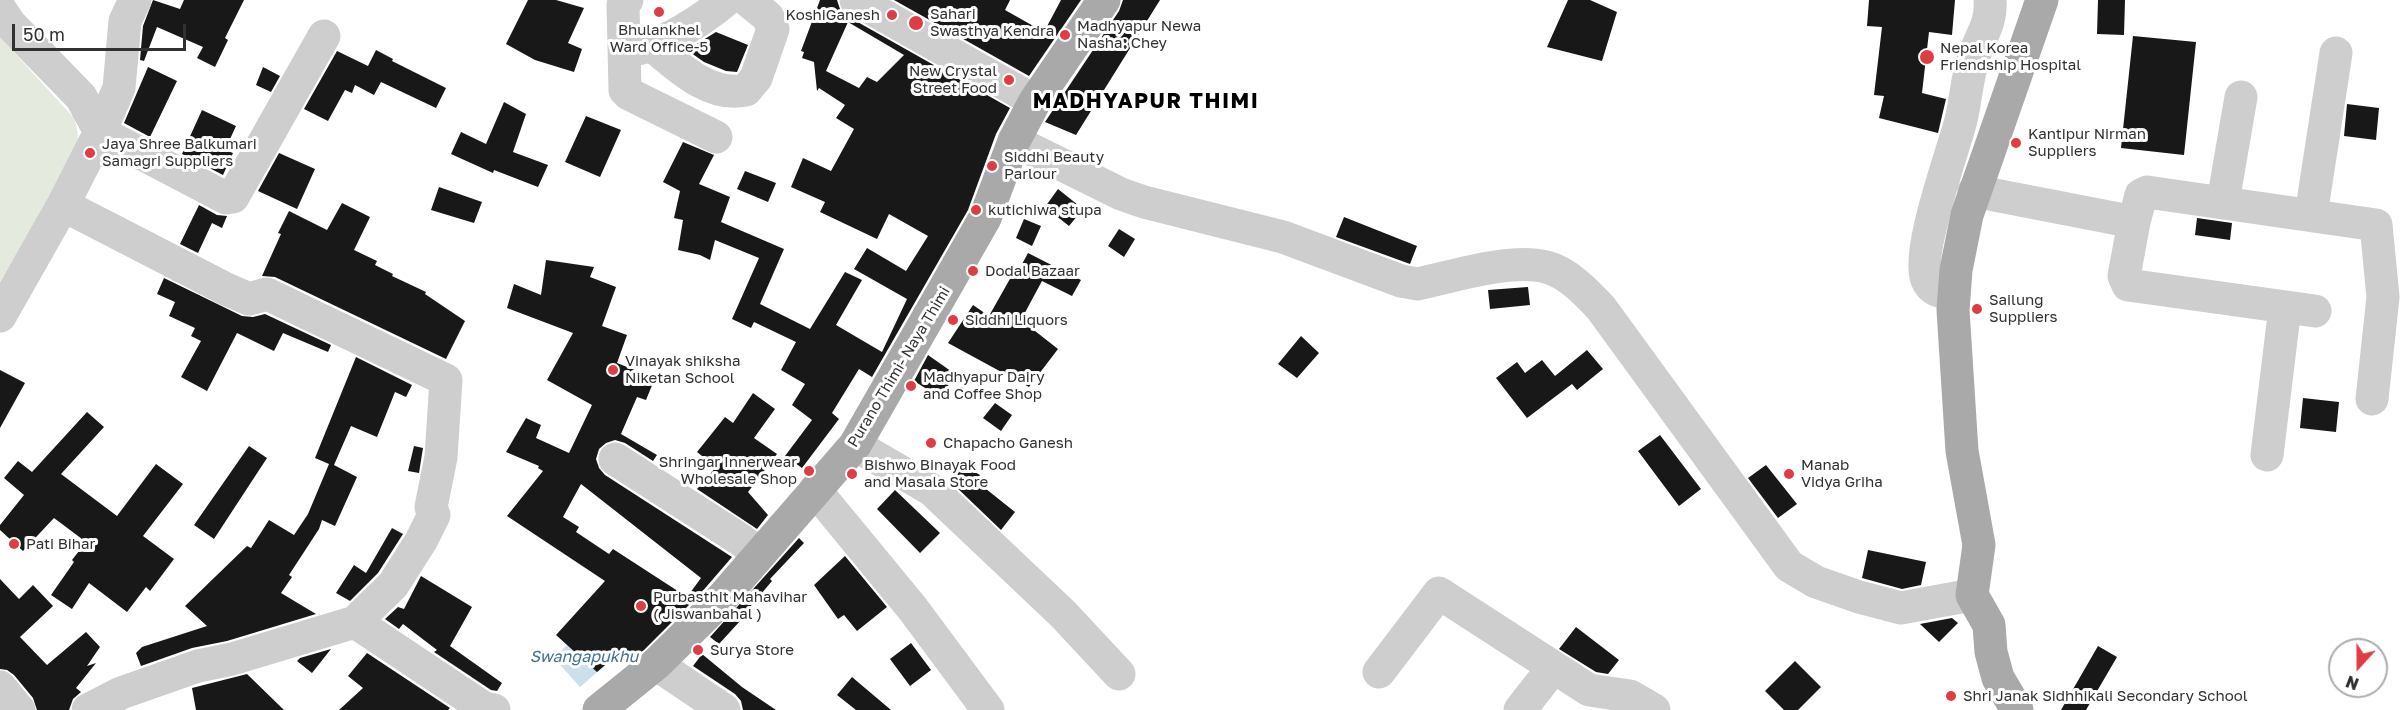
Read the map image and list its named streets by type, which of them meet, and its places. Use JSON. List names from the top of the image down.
{
  "streets": {
    "main road": ["Purano Thimi- Naya Thimi"]
  },
  "districts": ["MADHYAPUR THIMI"],
  "water": ["Swangapukhu"],
  "places": [
    "Bhulankhel Ward Office-5",
    "KoshiGanesh",
    "Sahari Swasthya Kendra",
    "Madhyapur Newa Nasha: Chey",
    "Nepal Korea Friendship Hospital",
    "New Crystal Street Food",
    "Kantipur Nirman Suppliers",
    "Jaya Shree Balkumari Samagri Suppliers",
    "Siddhi Beauty Parlour",
    "kutichiwa stupa",
    "Dodal Bazaar",
    "Sailung Suppliers",
    "Siddhi Liquors",
    "Vinayak shiksha Niketan School",
    "Madhyapur Dairy and Coffee Shop",
    "Chapacho Ganesh",
    "Shringar Innerwear Wholesale Shop",
    "Bishwo Binayak Food and Masala Store",
    "Manab Vidya Griha",
    "Pati Bihar",
    "Purbasthit Mahavihar ( Jiswanbahal )",
    "Surya Store",
    "Shri Janak Sidhhikali Secondary School"
  ],
  "scale_bar": "50 m",
  "north": "bottom"
}
